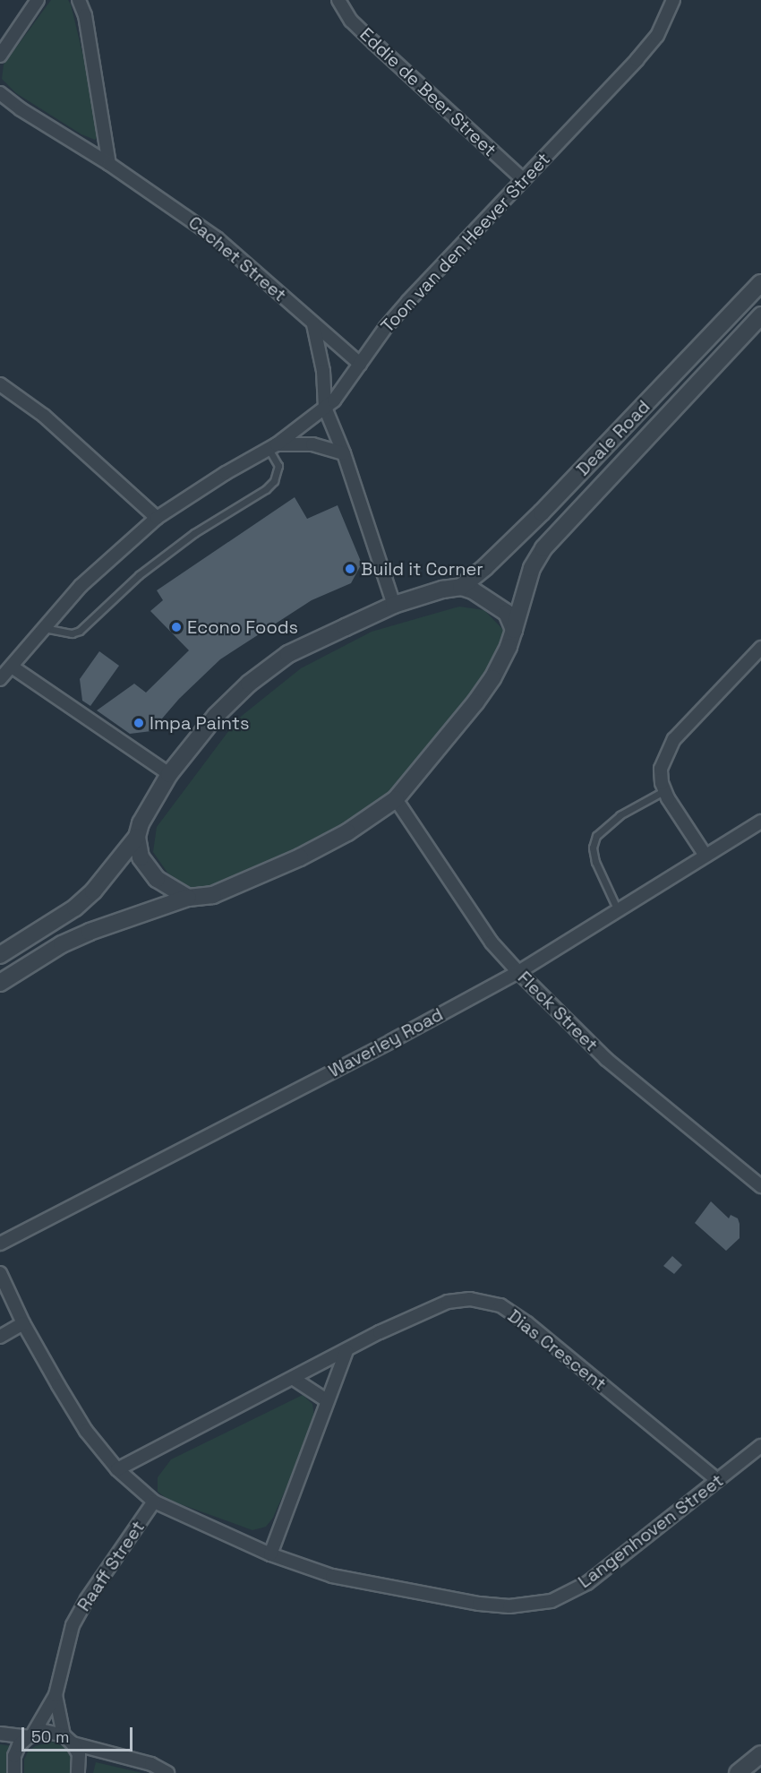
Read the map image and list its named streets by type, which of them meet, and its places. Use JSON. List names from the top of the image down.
{
  "streets": {
    "street": [
      "Eddie de Beer Street",
      "Toon van den Heever Street",
      "Cachet Street",
      "Deale Road",
      "Fleck Street",
      "Waverley Road",
      "Dias Crescent",
      "Langenhoven Street",
      "Raaff Street"
    ]
  },
  "crossings": [
    ["Eddie de Beer Street", "Toon van den Heever Street"],
    ["Toon van den Heever Street", "Cachet Street"],
    ["Deale Road", "Fleck Street"],
    ["Fleck Street", "Waverley Road"],
    ["Dias Crescent", "Langenhoven Street"],
    ["Langenhoven Street", "Raaff Street"]
  ],
  "places": ["Build it Corner", "Econo Foods", "Impa Paints"],
  "scale_bar": "50 m"
}
